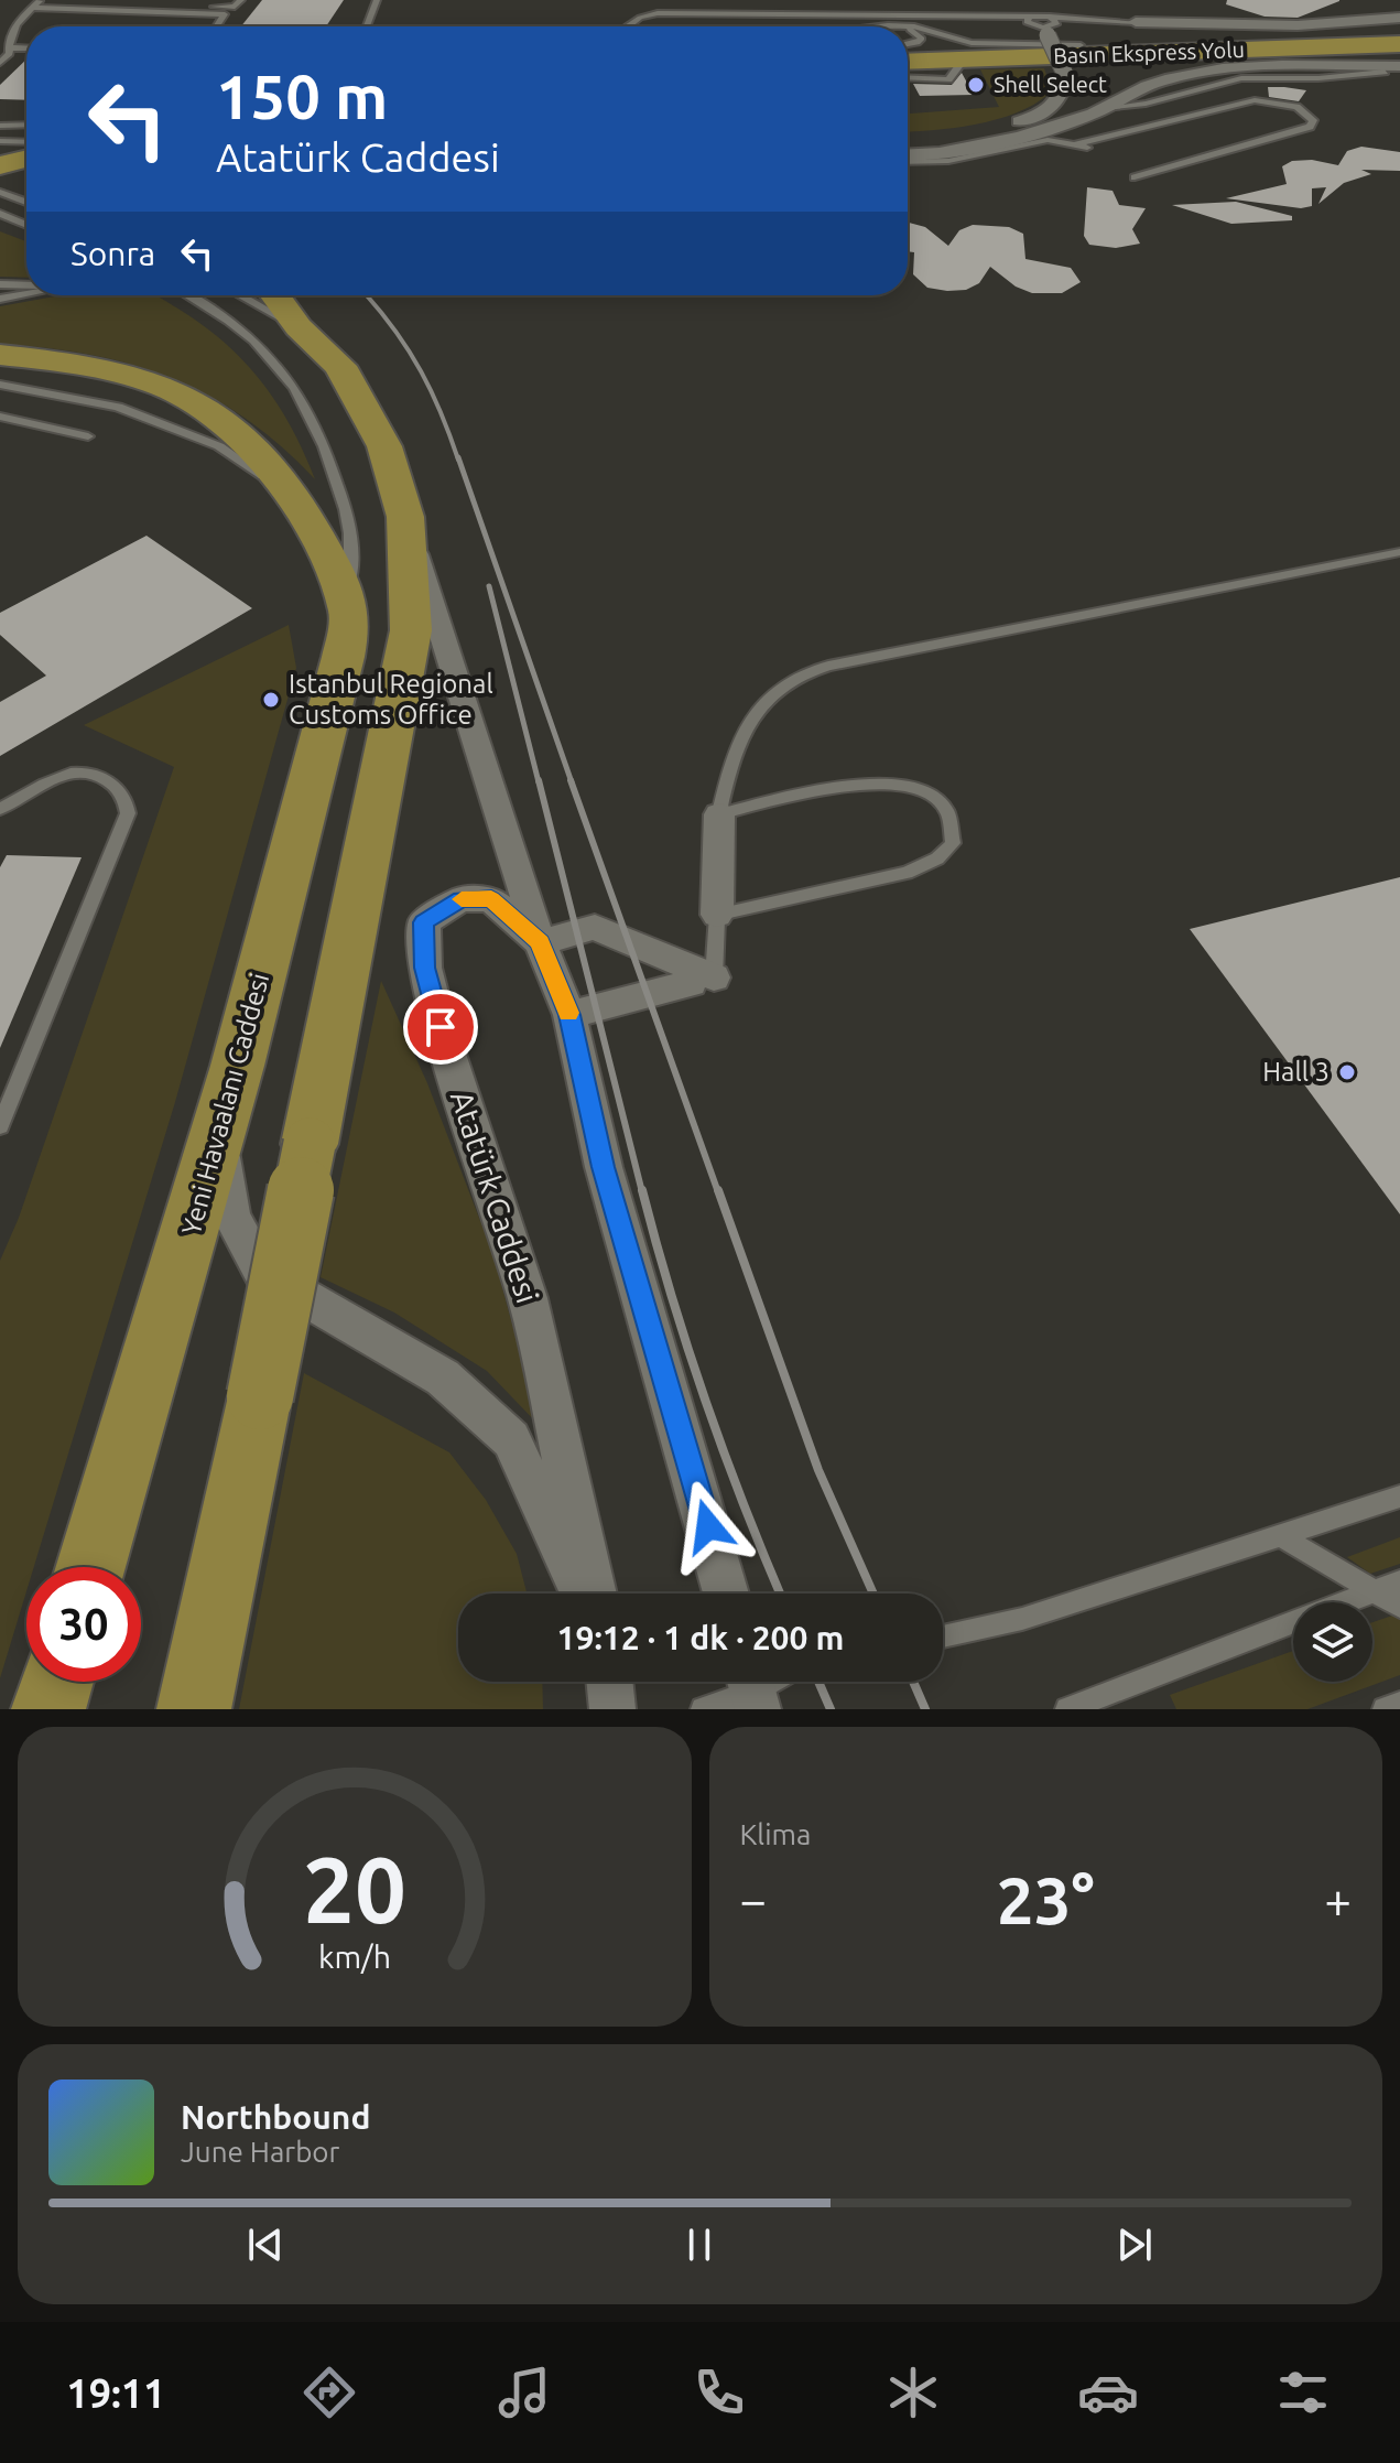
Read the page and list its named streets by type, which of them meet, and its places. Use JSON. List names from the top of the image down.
{
  "streets": {
    "main road": ["Basın Ekspress Yolu", "Yeni Havaalanı Caddesi"],
    "street": ["Atatürk Caddesi"]
  },
  "places": ["Shell Select", "Istanbul Regional Customs Office", "Hall 3"],
  "page": {
    "turn": ["150 m", "Atatürk Caddesi"],
    "then": "Sonra",
    "limit": "30",
    "trip": "19:12 · 1 dk · 200 m",
    "tile": "Klima",
    "heat": ["−", "23°", "+"],
    "song": ["Northbound", "June Harbor"],
    "tabs": "19:11",
    "gauge": ["20", "km/h"]
  }
}
